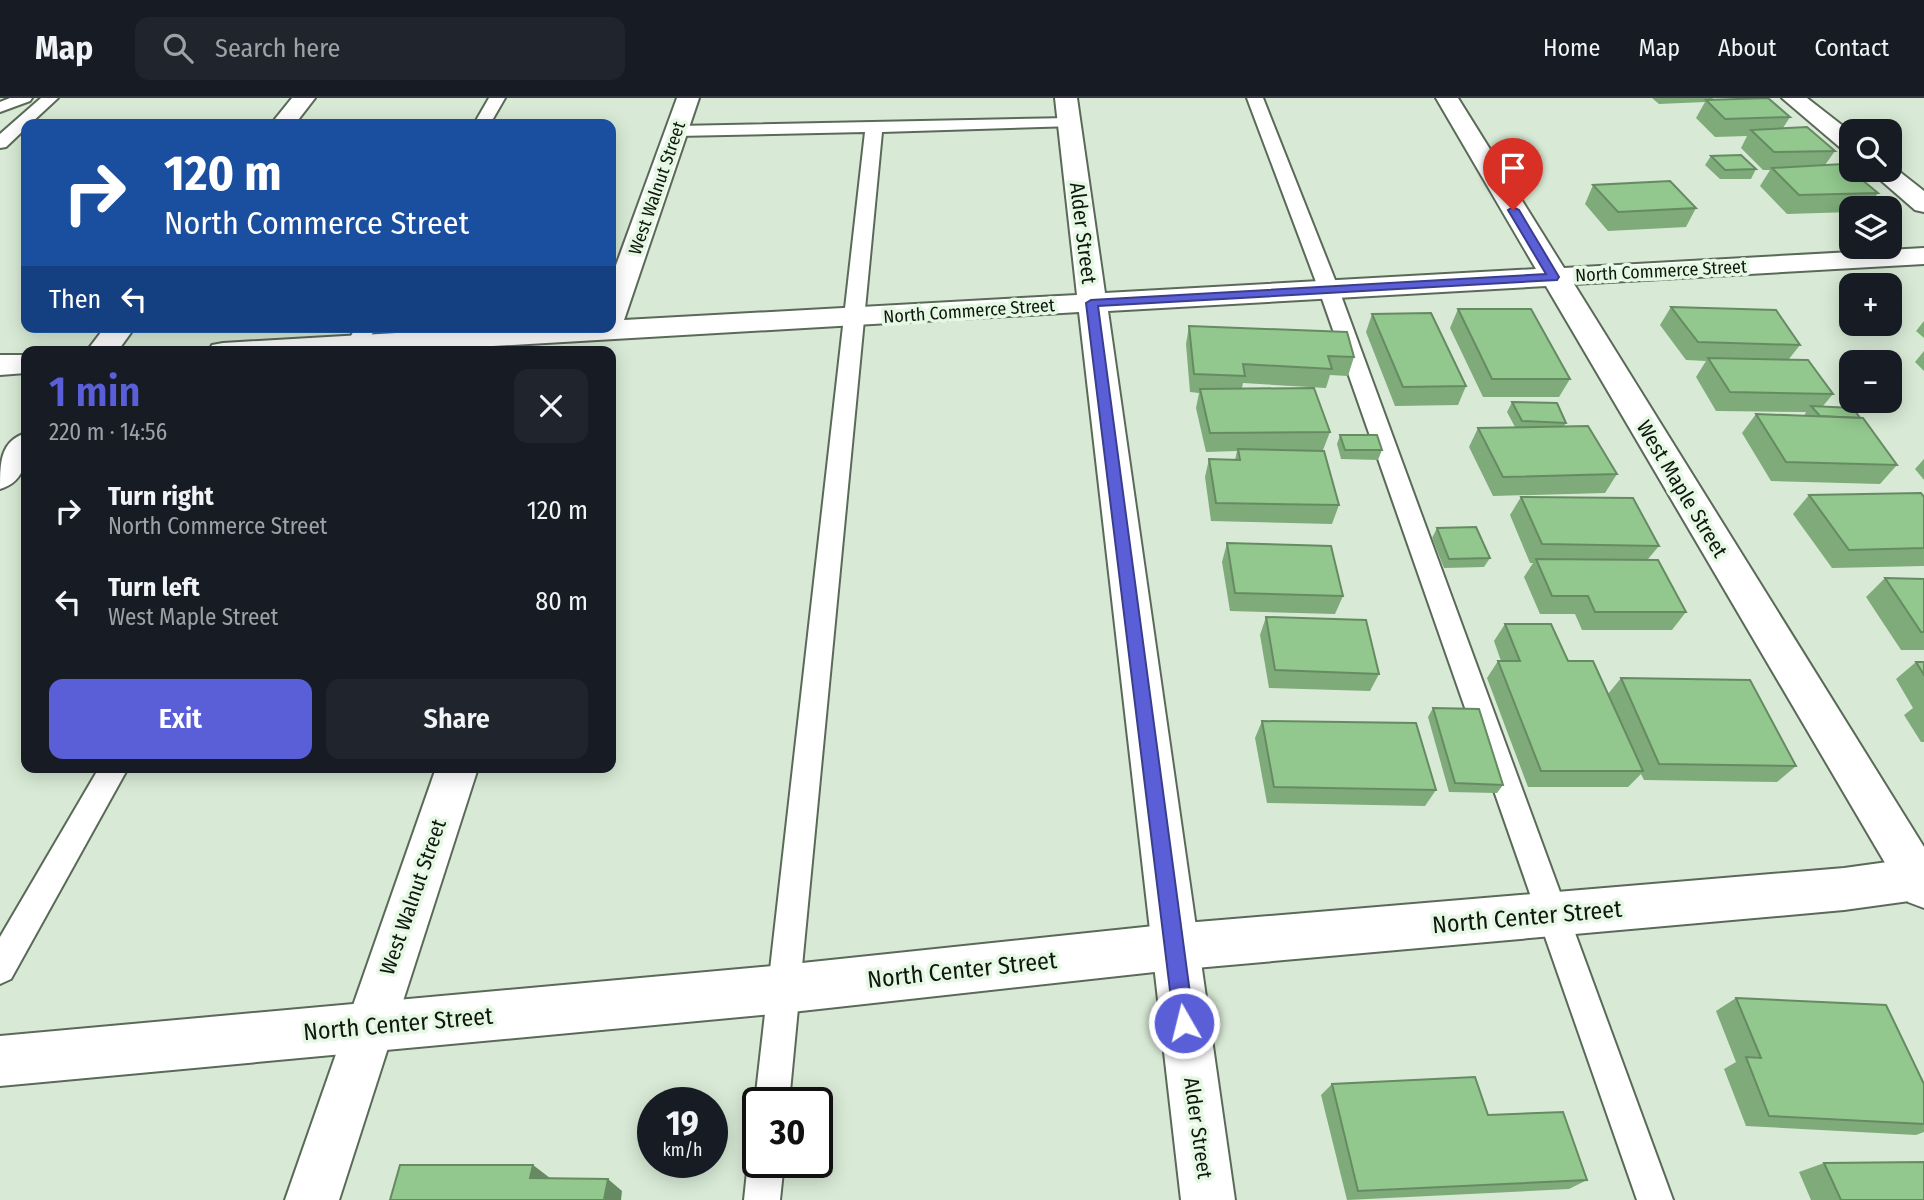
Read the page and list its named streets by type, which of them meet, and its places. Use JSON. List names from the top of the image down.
{
  "streets": {
    "street": [
      "West Walnut Street",
      "Alder Street",
      "North Commerce Street",
      "West Maple Street",
      "North Center Street"
    ]
  },
  "crossings": [
    ["West Walnut Street", "North Center Street"],
    ["Alder Street", "North Commerce Street"],
    ["Alder Street", "North Center Street"],
    ["North Commerce Street", "West Maple Street"],
    ["West Maple Street", "North Center Street"]
  ],
  "page": {
    "header": "Map",
    "search": "Search here",
    "nav": [
      "Home",
      "Map",
      "About",
      "Contact"
    ],
    "map_buttons": ["+", "−"],
    "turn": ["120 m", "North Commerce Street"],
    "then": "Then",
    "heading": ["1 min", "220 m · 14:56"],
    "list": [
      {
        "name": "Turn right",
        "note": "North Commerce Street",
        "value": "120 m"
      },
      {
        "name": "Turn left",
        "note": "West Maple Street",
        "value": "80 m"
      }
    ],
    "buttons": ["Exit", "Share"],
    "speed": "19 km/h",
    "limit": "30"
  }
}
